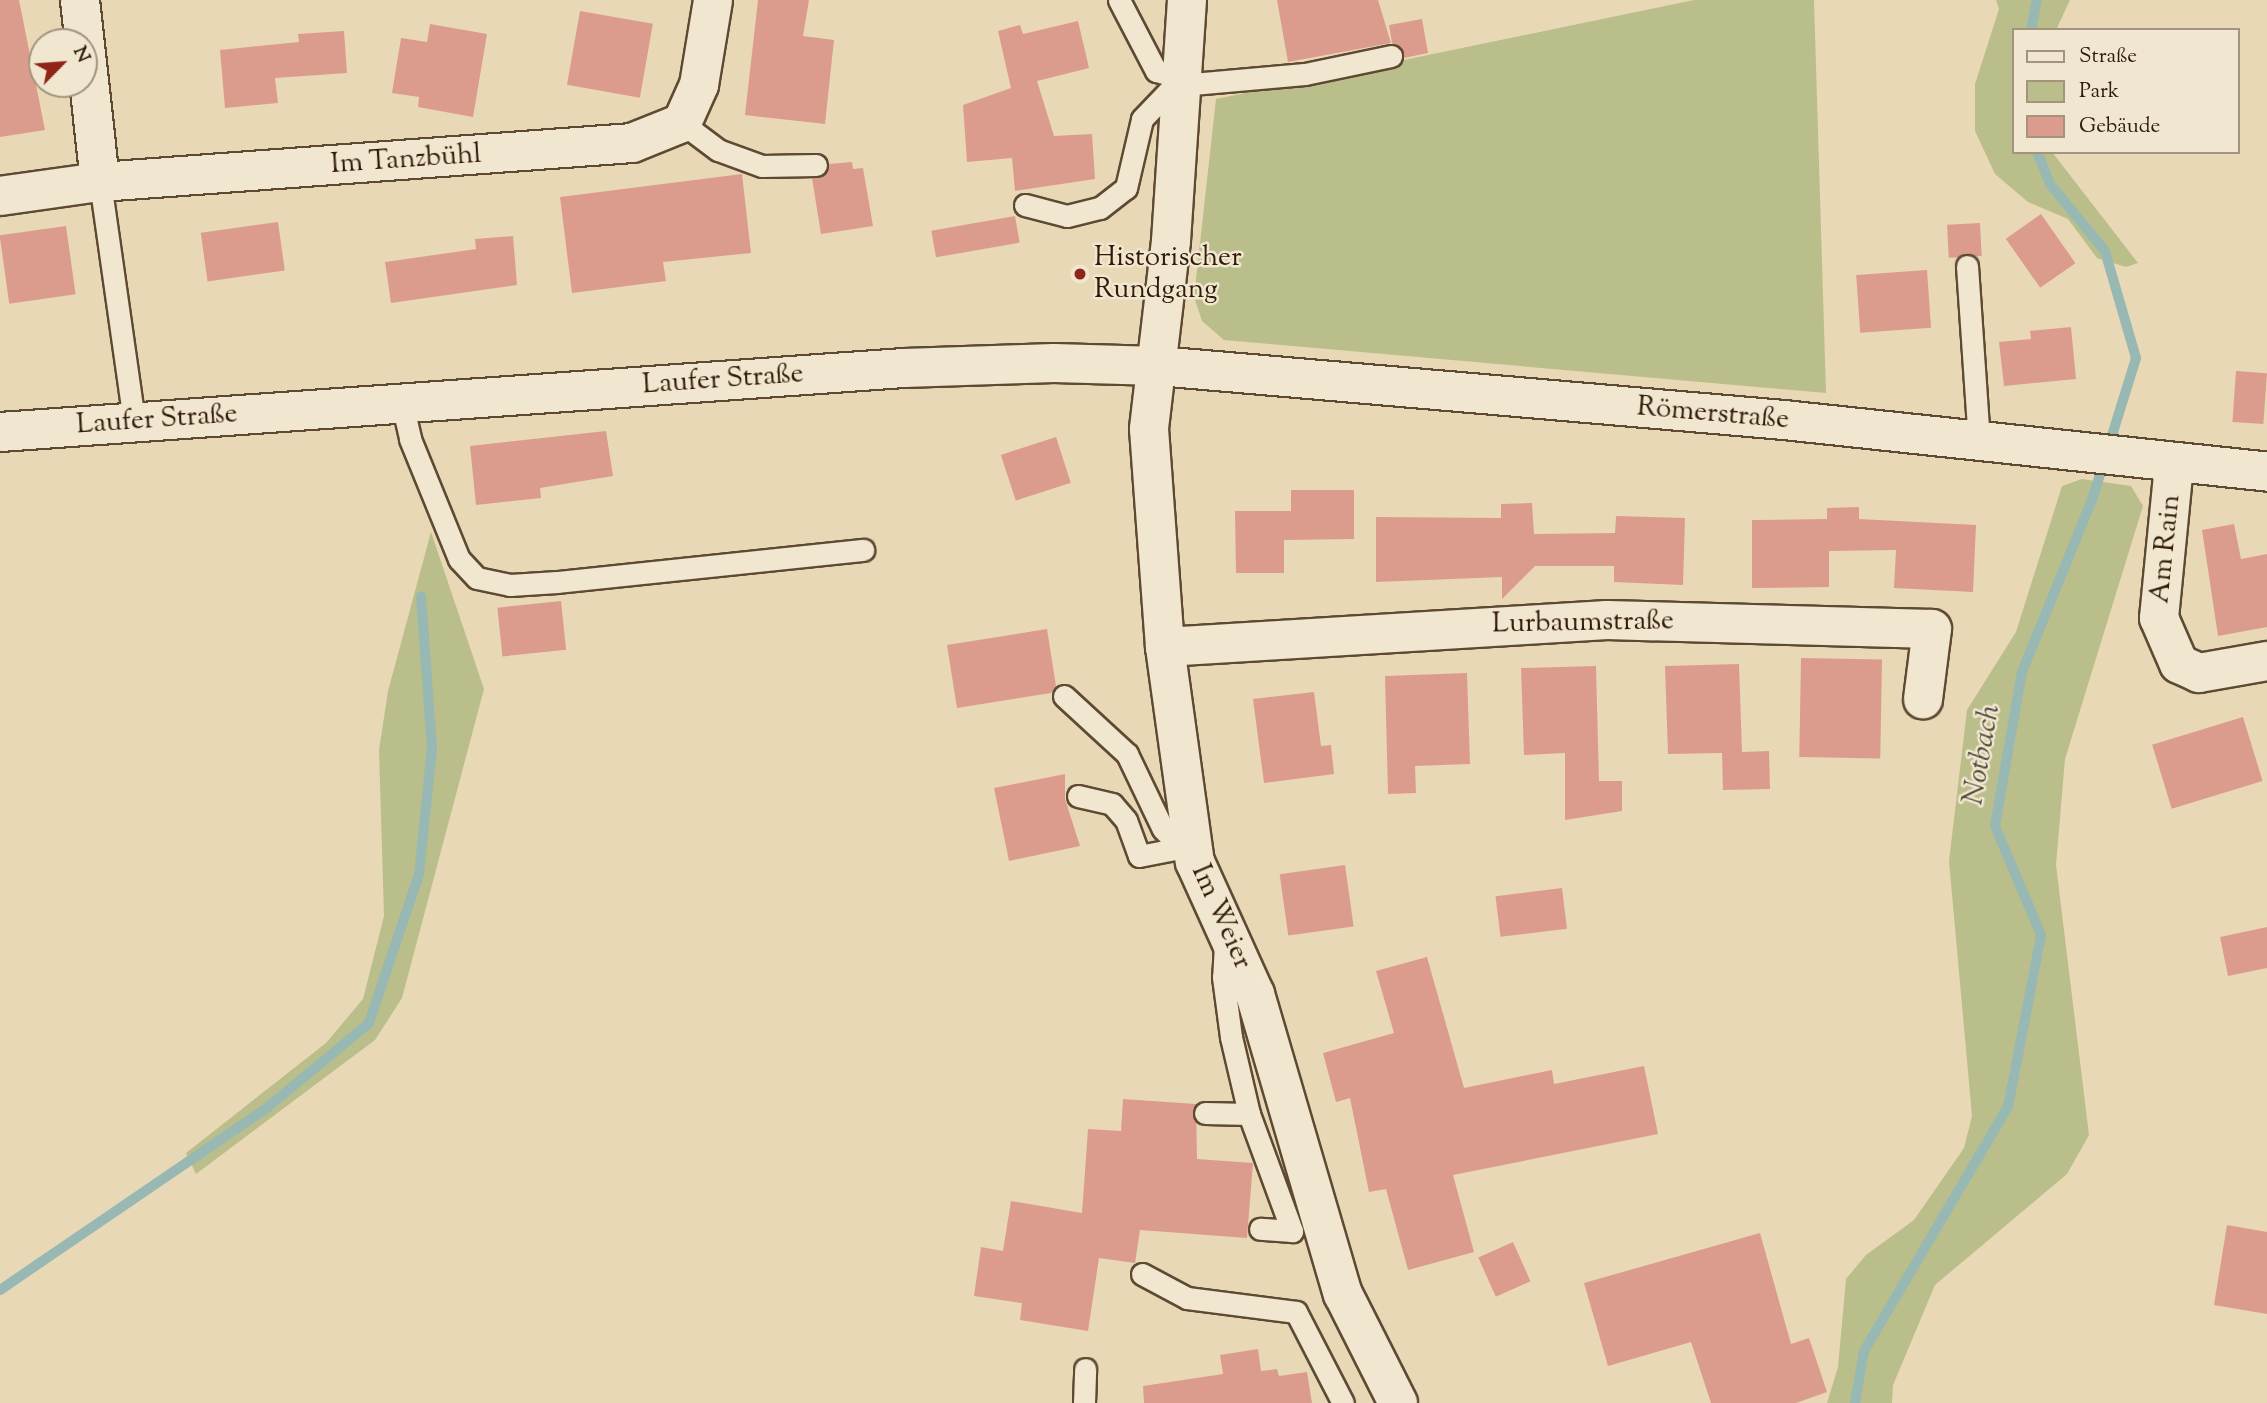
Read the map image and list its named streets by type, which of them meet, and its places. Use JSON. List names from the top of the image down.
{
  "streets": {
    "street": [
      "Im Tanzbühl",
      "Laufer Straße",
      "Römerstraße",
      "Am Rain",
      "Lurbaumstraße",
      "Im Weier"
    ]
  },
  "crossings": [
    ["Laufer Straße", "Römerstraße"],
    ["Laufer Straße", "Im Weier"],
    ["Römerstraße", "Am Rain"],
    ["Römerstraße", "Im Weier"],
    ["Lurbaumstraße", "Im Weier"]
  ],
  "water": ["Notbach"],
  "places": ["Historischer Rundgang"],
  "legend": ["Straße", "Park", "Gebäude"],
  "north": "top right"
}
